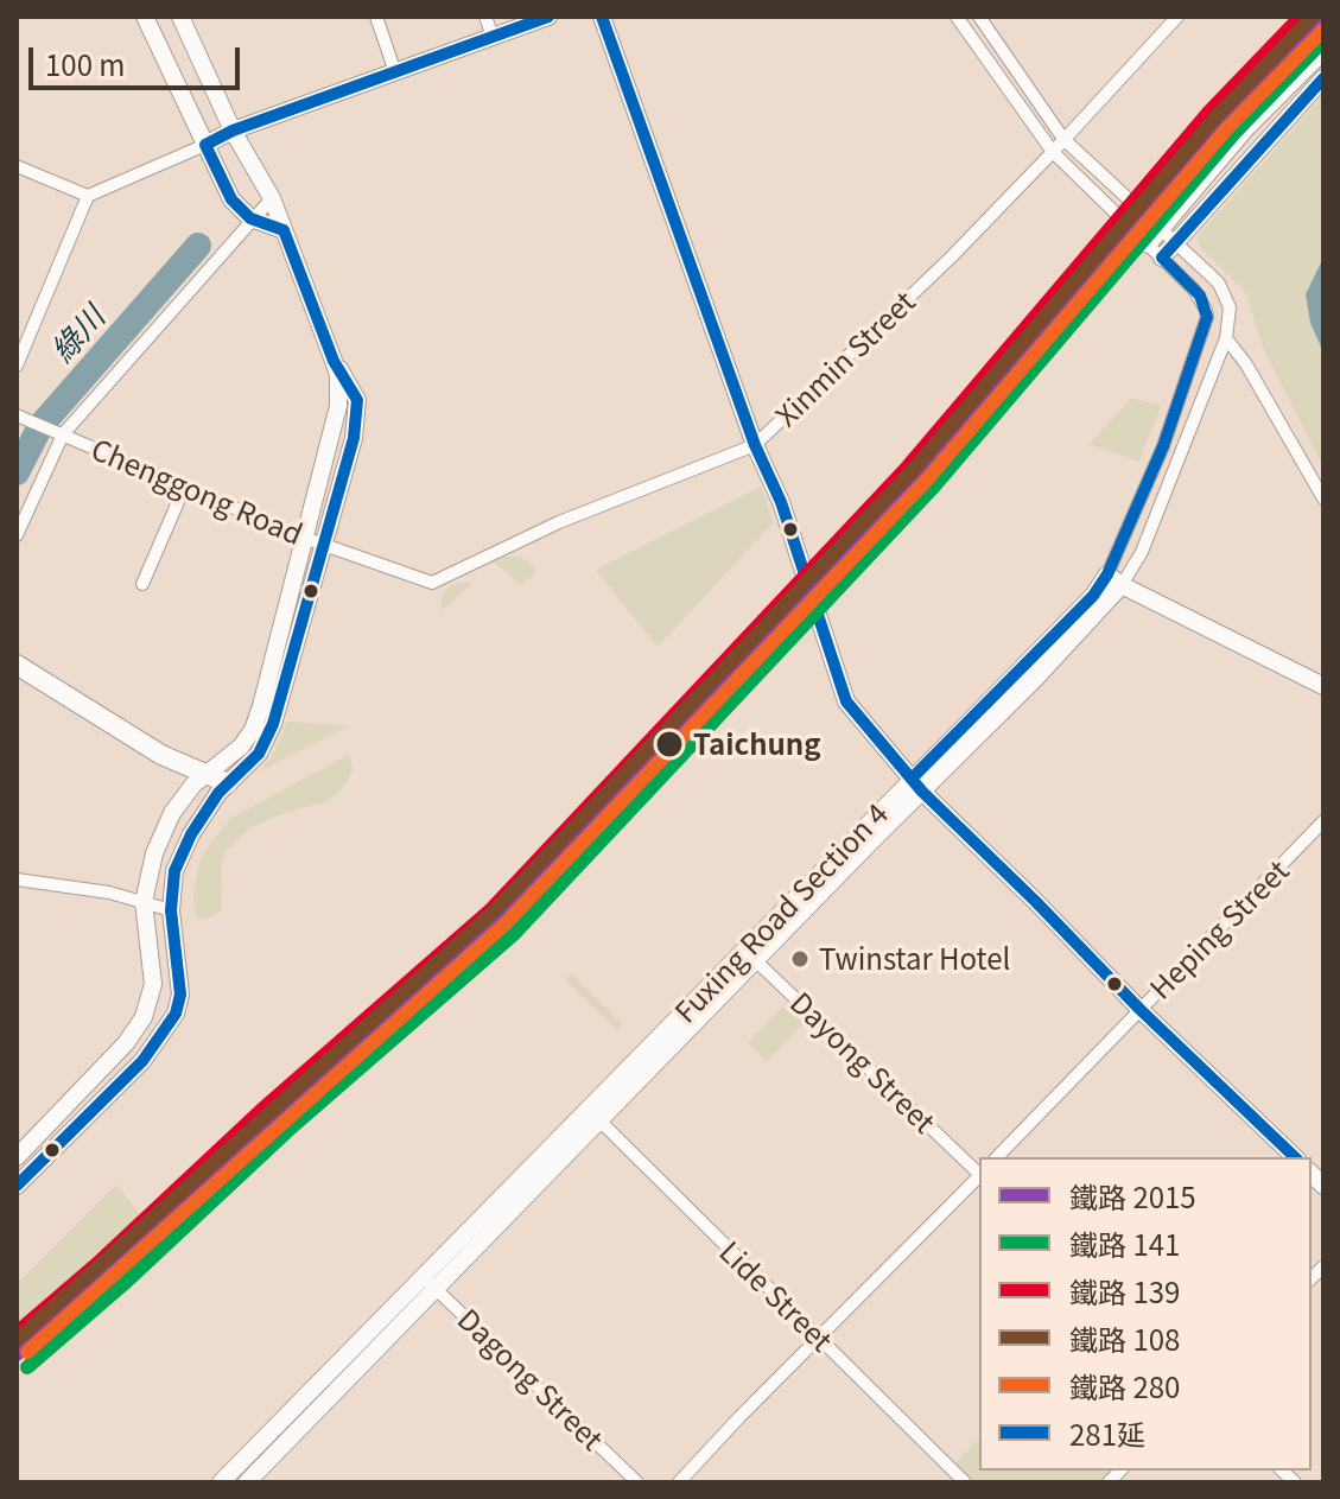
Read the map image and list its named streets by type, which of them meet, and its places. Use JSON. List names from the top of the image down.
{
  "streets": {
    "main road": ["Fuxing Road Section 4"],
    "street": [
      "Xinmin Street",
      "Chenggong Road",
      "Heping Street",
      "Dayong Street",
      "Lide Street",
      "Dagong Street"
    ]
  },
  "crossings": [
    ["Xinmin Street", "Chenggong Road"],
    ["Xinmin Street", "Fuxing Road Section 4"],
    ["Fuxing Road Section 4", "Dayong Street"],
    ["Fuxing Road Section 4", "Lide Street"],
    ["Fuxing Road Section 4", "Dagong Street"]
  ],
  "water": ["綠川"],
  "places": ["Taichung", "Twinstar Hotel"],
  "lines": [
    "rail line 2015",
    "rail line 139",
    "rail line 108",
    "transit line 281延",
    "rail line 280",
    "rail line 141"
  ],
  "legend": [
    "鐵路 2015",
    "鐵路 141",
    "鐵路 139",
    "鐵路 108",
    "鐵路 280",
    "281延"
  ],
  "scale_bar": "100 m"
}
